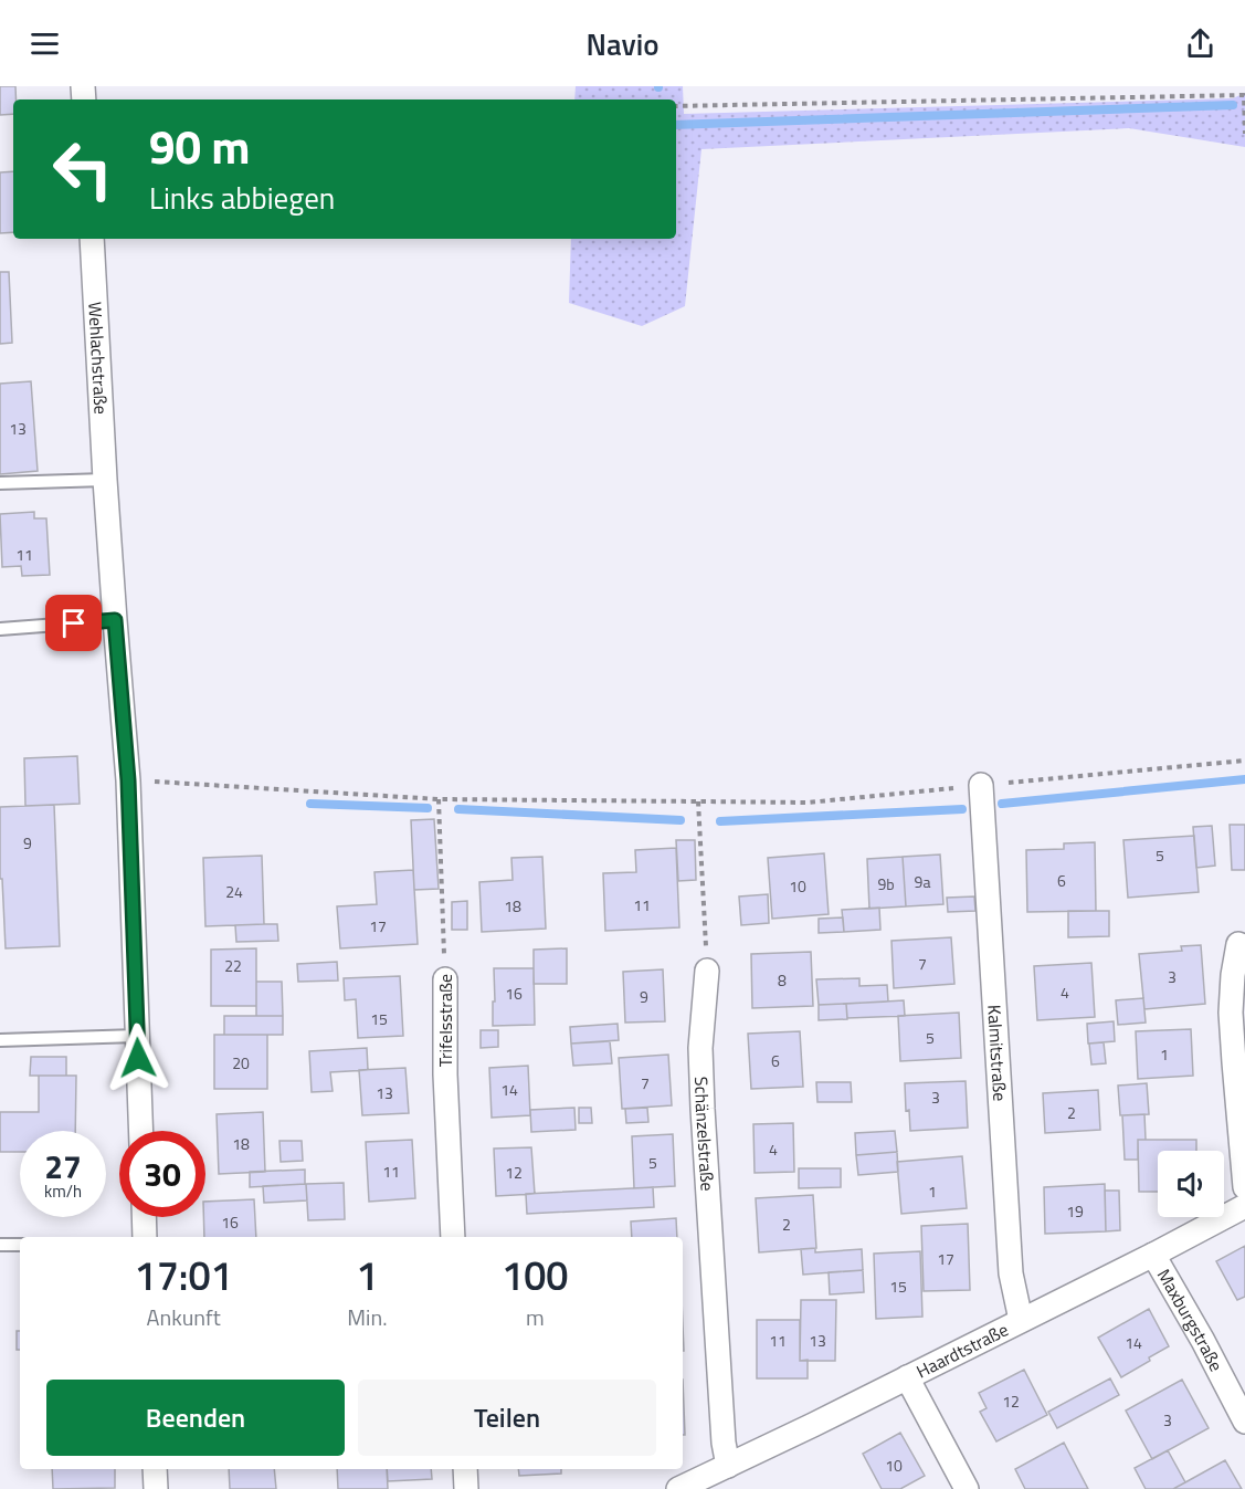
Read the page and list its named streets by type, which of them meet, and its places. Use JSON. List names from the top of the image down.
{
  "streets": {
    "street": [
      "Wehlachstraße",
      "Trifelsstraße",
      "Kalmitstraße",
      "Schänzelstraße",
      "Maxburgstraße",
      "Haardtstraße"
    ]
  },
  "crossings": [
    ["Kalmitstraße", "Haardtstraße"],
    ["Schänzelstraße", "Haardtstraße"],
    ["Maxburgstraße", "Haardtstraße"]
  ],
  "house_numbers": [
    "13",
    "11",
    "9",
    "5",
    "6",
    "9a",
    "9b",
    "10",
    "24",
    "11",
    "18",
    "17",
    "7",
    "22",
    "3",
    "8",
    "4",
    "16",
    "9",
    "15",
    "5",
    "1",
    "6",
    "20",
    "7",
    "14",
    "13",
    "3",
    "2",
    "18",
    "4",
    "5",
    "11",
    "12",
    "1",
    "19",
    "16",
    "2",
    "17",
    "15",
    "11",
    "13",
    "14",
    "12",
    "3",
    "10"
  ],
  "page": {
    "header": "Navio",
    "turn": ["90 m", "Links abbiegen"],
    "speed": "27 km/h",
    "limit": "30",
    "eta": [
      "17:01",
      "Ankunft",
      "1",
      "Min.",
      "100",
      "m"
    ],
    "buttons": ["Beenden", "Teilen"]
  }
}
